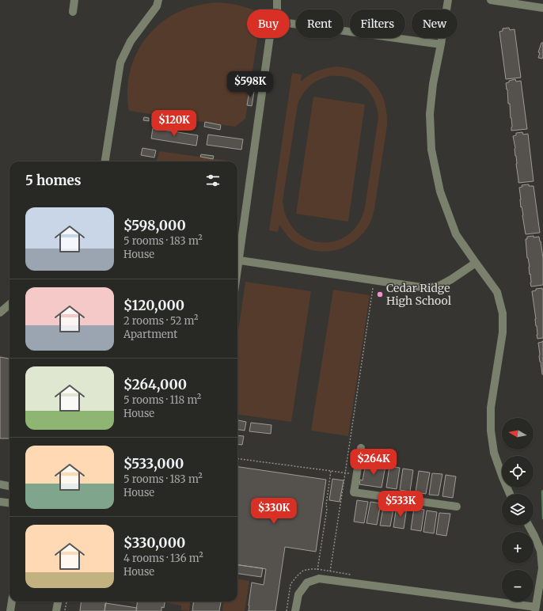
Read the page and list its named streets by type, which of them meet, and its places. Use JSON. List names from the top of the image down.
{
  "places": ["Cedar Ridge High School"],
  "north": "left",
  "page": {
    "chip": [
      "Buy",
      "Rent",
      "Filters",
      "New"
    ],
    "price": [
      "$598K",
      "$120K",
      "$264K",
      "$533K",
      "$330K"
    ],
    "heading": "5 homes",
    "list": [
      {
        "name": "$598,000",
        "note": "5 rooms · 183 m² · House"
      },
      {
        "name": "$120,000",
        "note": "2 rooms · 52 m² · Apartment"
      },
      {
        "name": "$264,000",
        "note": "5 rooms · 118 m² · House"
      },
      {
        "name": "$533,000",
        "note": "5 rooms · 183 m² · House"
      },
      {
        "name": "$330,000",
        "note": "4 rooms · 136 m² · House"
      }
    ],
    "map_buttons": ["+", "−"]
  }
}
